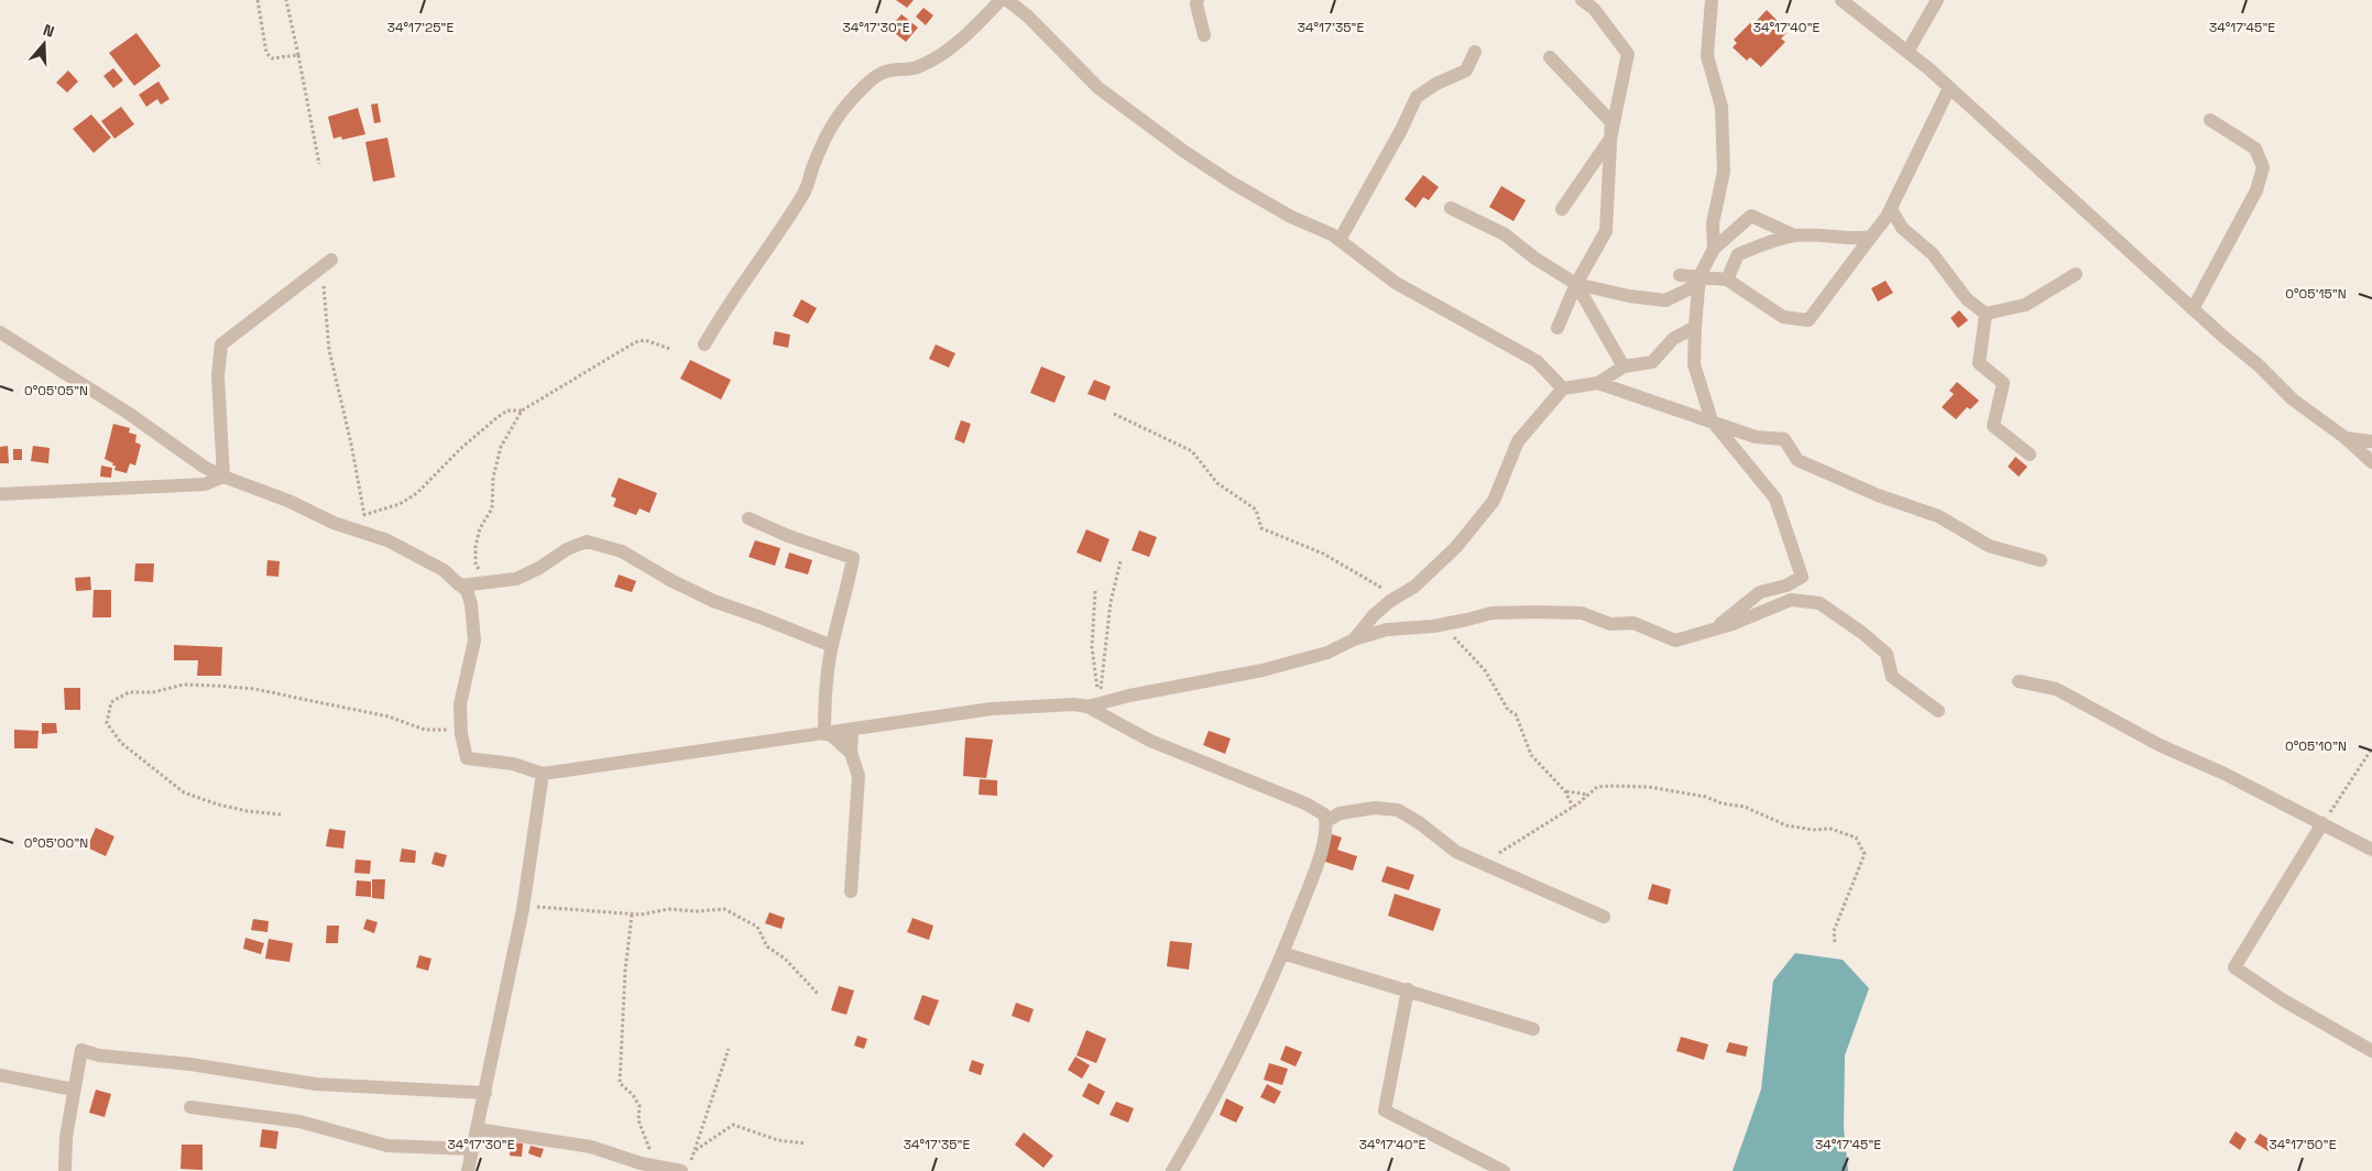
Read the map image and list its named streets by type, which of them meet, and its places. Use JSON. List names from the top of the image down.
{
  "north": "top",
  "coordinates": [
    "34°17'25\"E",
    "34°17'30\"E",
    "34°17'35\"E",
    "34°17'40\"E",
    "34°17'45\"E",
    "0°05'15\"N",
    "0°05'05\"N",
    "0°05'10\"N",
    "0°05'00\"N",
    "34°17'50\"E"
  ]
}
